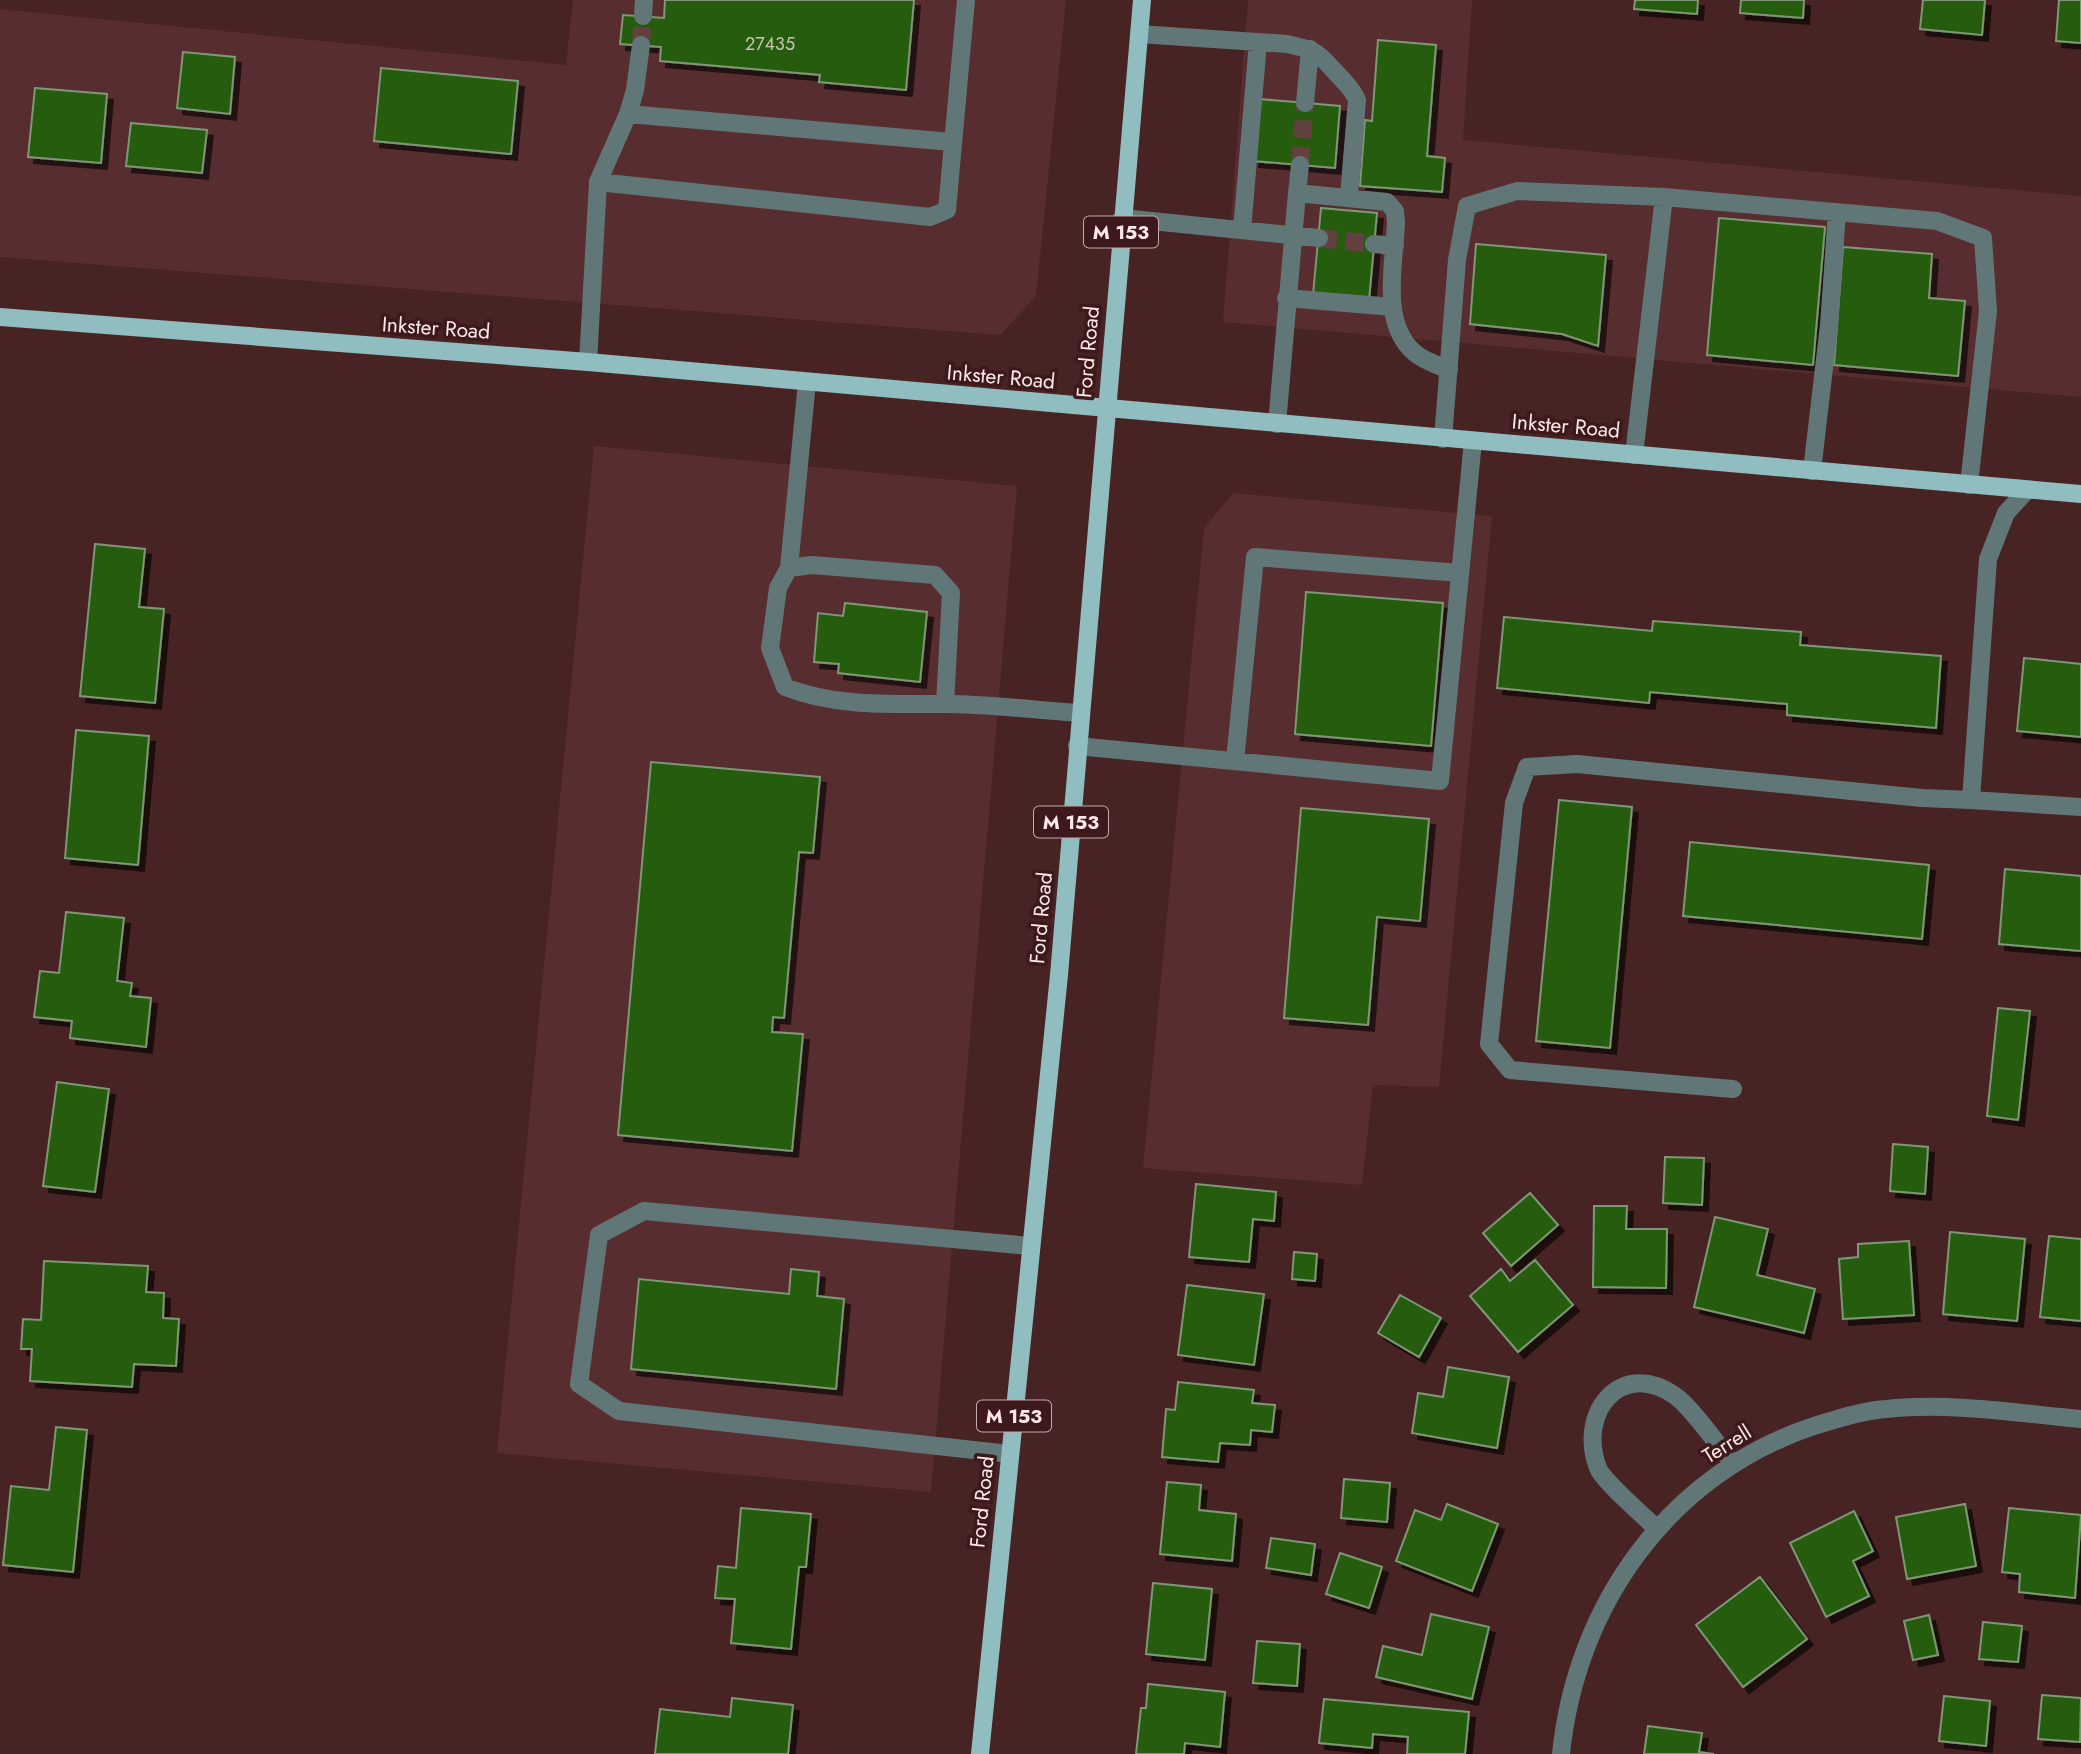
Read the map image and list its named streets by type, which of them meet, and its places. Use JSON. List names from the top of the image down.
{
  "streets": {
    "main road": ["M 153", "Inkster Road", "Ford Road"],
    "street": ["Terrell"]
  },
  "crossings": [
    ["Inkster Road", "Ford Road"]
  ],
  "house_numbers": ["27435"]
}
